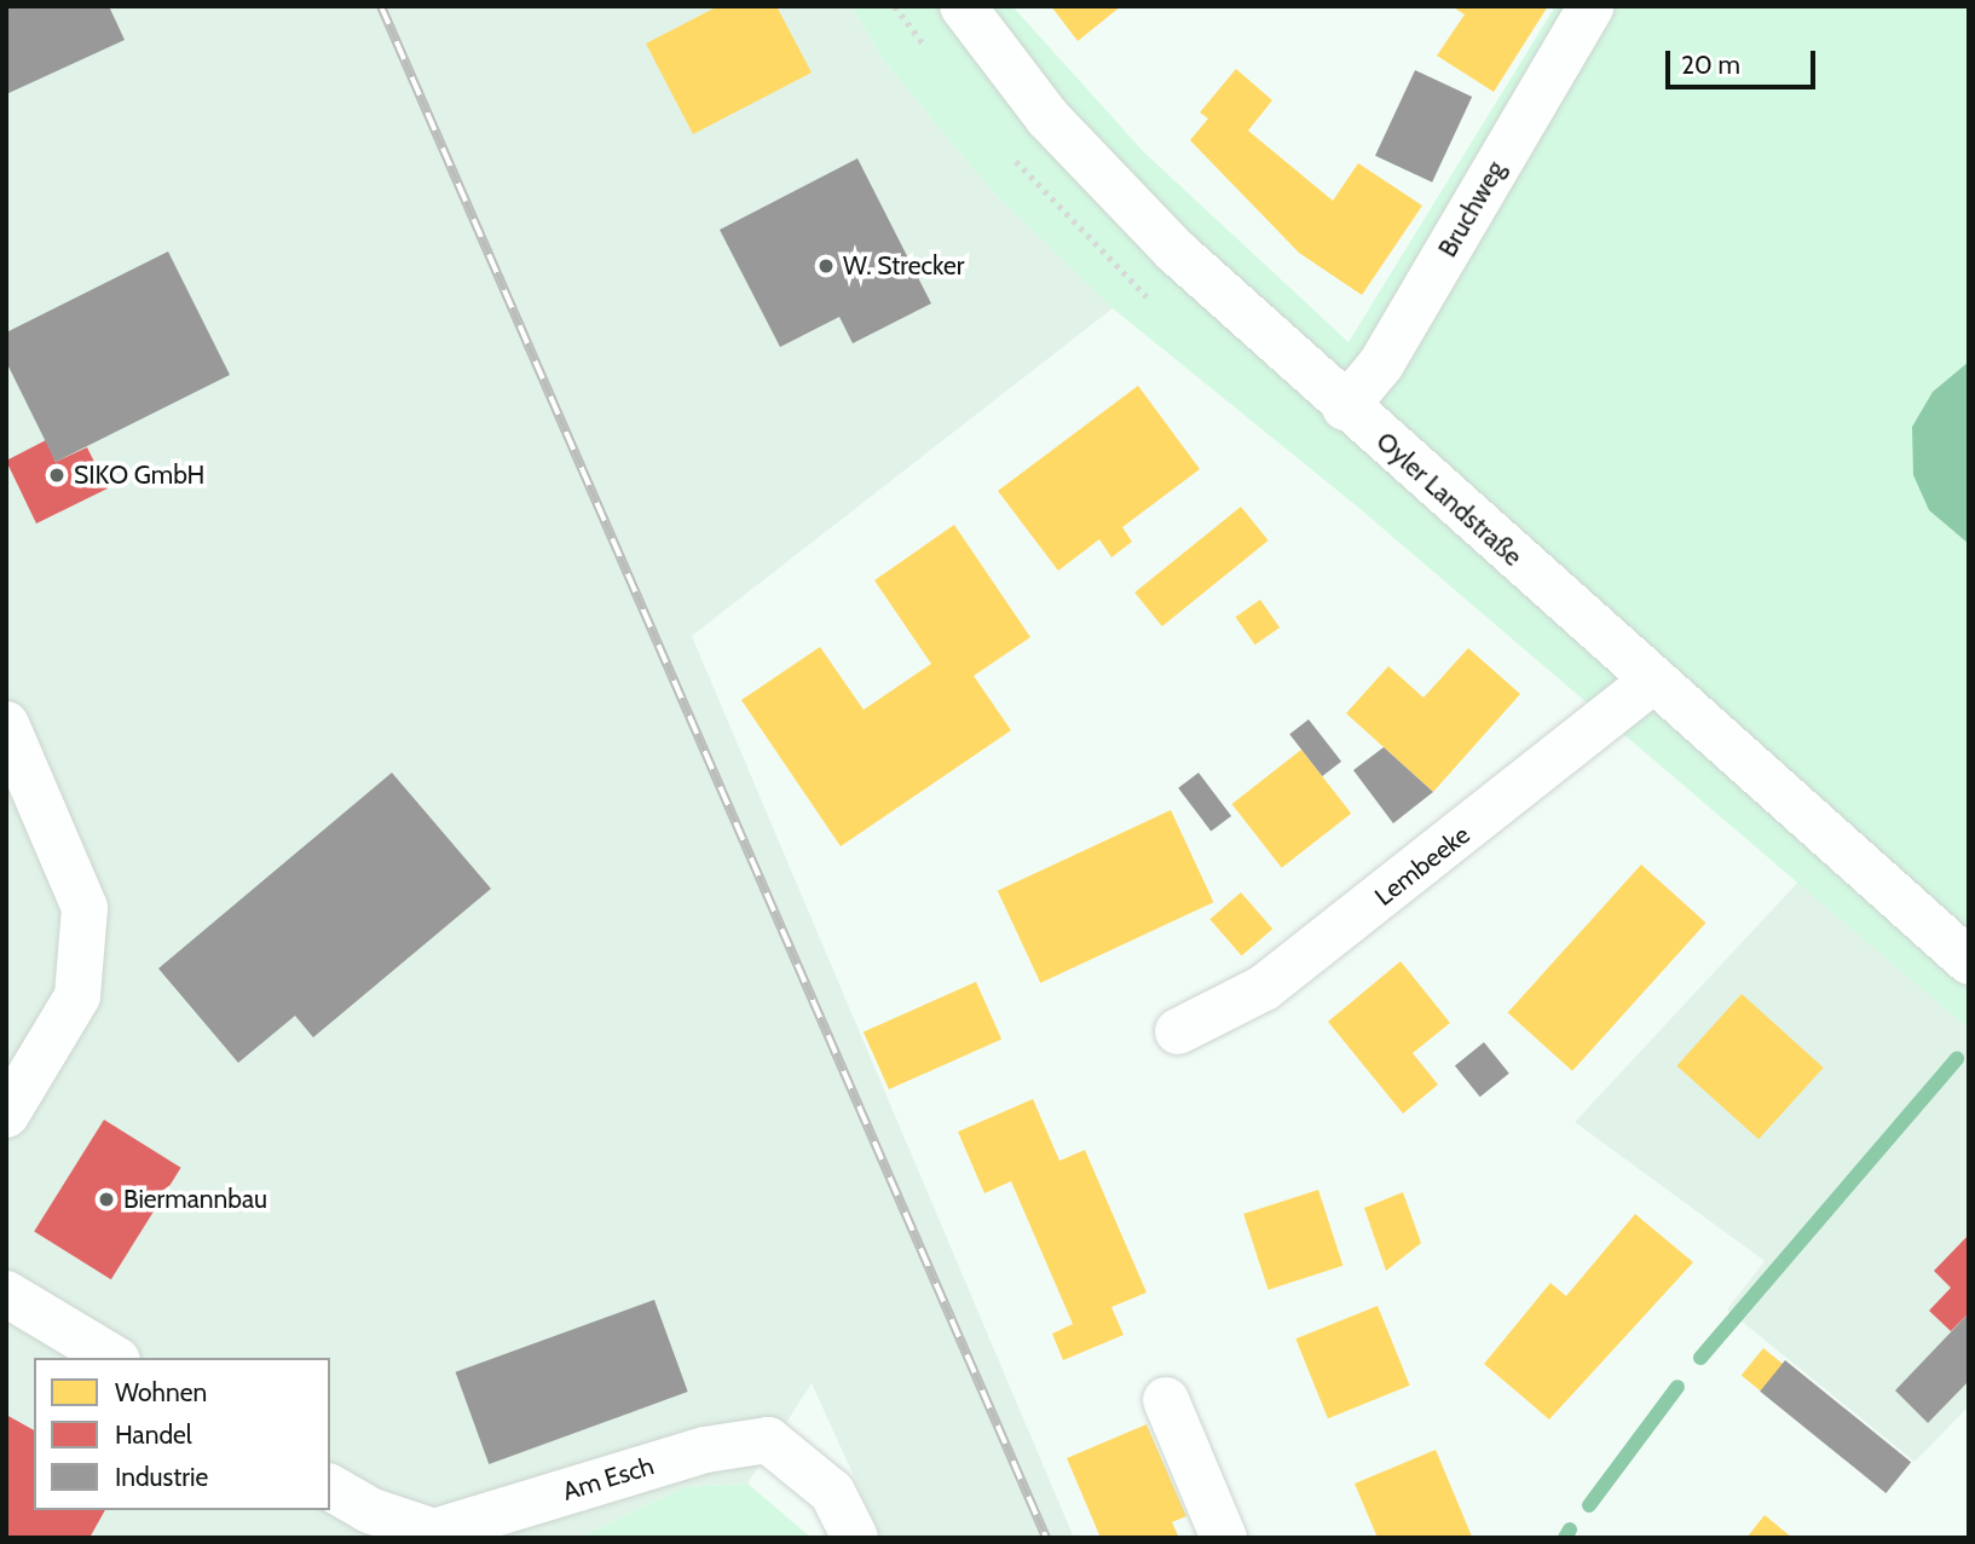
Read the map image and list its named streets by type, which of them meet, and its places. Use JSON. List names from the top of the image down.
{
  "streets": {
    "street": [
      "Bruchweg",
      "Oyler Landstraße",
      "Lembeeke",
      "Am Esch"
    ]
  },
  "crossings": [
    ["Bruchweg", "Oyler Landstraße"],
    ["Oyler Landstraße", "Lembeeke"]
  ],
  "places": ["W. Strecker", "SIKO GmbH", "Biermannbau"],
  "legend": ["Wohnen", "Handel", "Industrie"],
  "scale_bar": "20 m"
}
